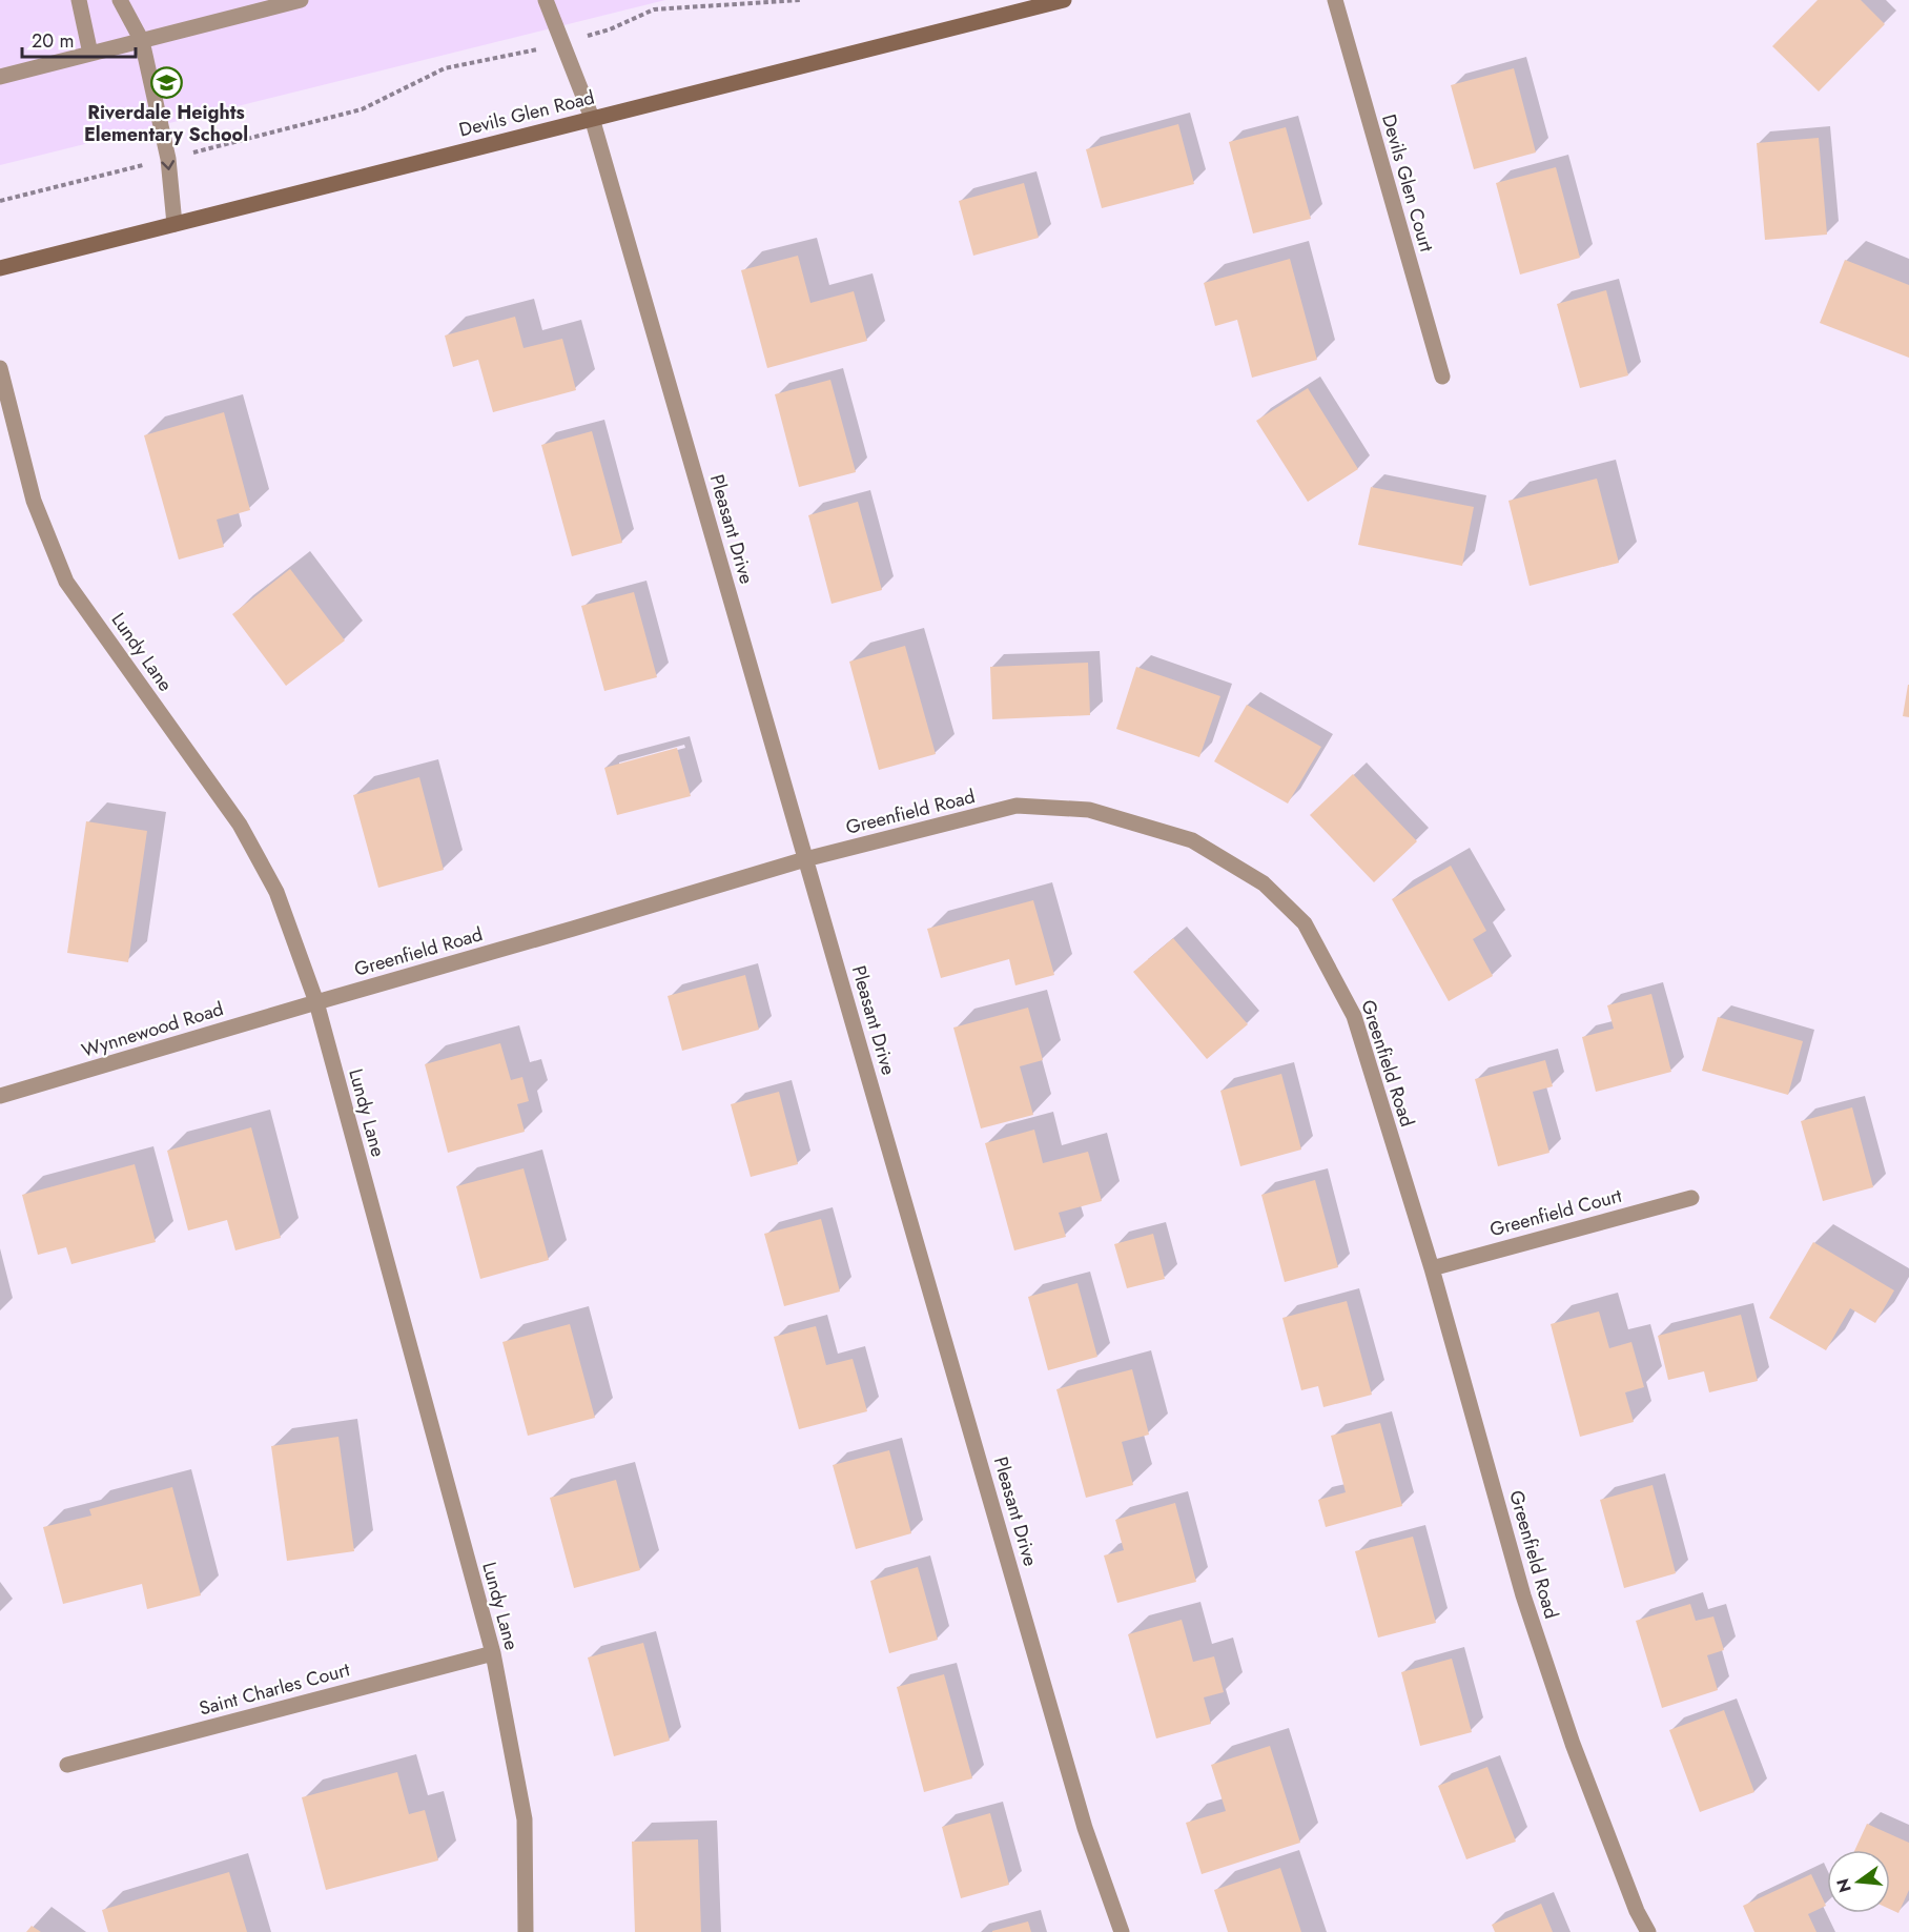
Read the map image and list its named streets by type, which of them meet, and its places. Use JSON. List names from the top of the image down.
{
  "streets": {
    "main road": ["Devils Glen Road"],
    "street": [
      "Devils Glen Court",
      "Pleasant Drive",
      "Lundy Lane",
      "Greenfield Road",
      "Wynnewood Road",
      "Greenfield Court",
      "Saint Charles Court"
    ]
  },
  "crossings": [
    ["Devils Glen Road", "Pleasant Drive"],
    ["Pleasant Drive", "Greenfield Road"],
    ["Lundy Lane", "Greenfield Road"],
    ["Lundy Lane", "Wynnewood Road"],
    ["Lundy Lane", "Saint Charles Court"],
    ["Greenfield Road", "Wynnewood Road"],
    ["Greenfield Road", "Greenfield Court"]
  ],
  "places": {
    "school or university": ["Riverdale Heights Elementary School"]
  },
  "scale_bar": "20 m",
  "north": "left"
}
